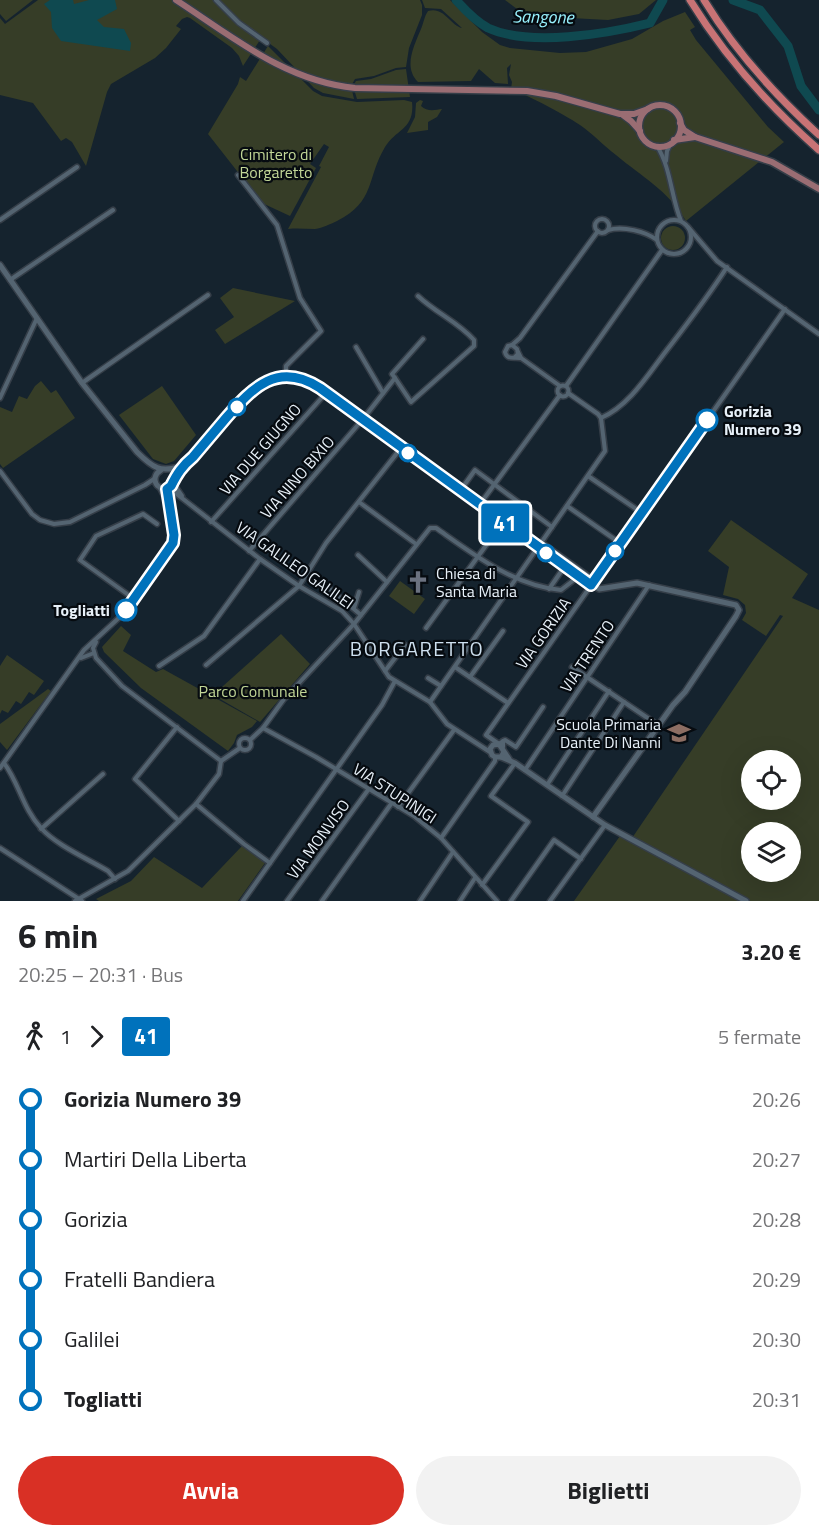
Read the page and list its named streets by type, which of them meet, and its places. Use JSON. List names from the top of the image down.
{
  "streets": {
    "street": [
      "VIA DUE GIUGNO",
      "VIA NINO BIXIO",
      "VIA GALILEO GALILEI",
      "VIA GORIZIA",
      "VIA TRENTO",
      "VIA STUPINIGI",
      "VIA MONVISO"
    ]
  },
  "crossings": [
    ["VIA DUE GIUGNO", "VIA GALILEO GALILEI"],
    ["VIA NINO BIXIO", "VIA GALILEO GALILEI"],
    ["VIA STUPINIGI", "VIA MONVISO"]
  ],
  "districts": ["BORGARETTO"],
  "water": ["Sangone"],
  "parks": ["Cimitero di Borgaretto", "Parco Comunale"],
  "places": {
    "other": ["Gorizia Numero 39", "Togliatti"],
    "church": ["Chiesa di Santa Maria"],
    "school or university": ["Scuola Primaria Dante Di Nanni"]
  },
  "lines": ["bus line 41"],
  "page": {
    "on_map": "41",
    "heading": ["6 min", "20:25 – 20:31 · Bus", "3.20 €"],
    "legs": ["1", "41", "5 fermate"],
    "list": [
      {
        "name": "Gorizia Numero 39",
        "value": "20:26"
      },
      {
        "name": "Martiri Della Liberta",
        "value": "20:27"
      },
      {
        "name": "Gorizia",
        "value": "20:28"
      },
      {
        "name": "Fratelli Bandiera",
        "value": "20:29"
      },
      {
        "name": "Galilei",
        "value": "20:30"
      },
      {
        "name": "Togliatti",
        "value": "20:31"
      }
    ],
    "buttons": ["Avvia", "Biglietti"]
  }
}
